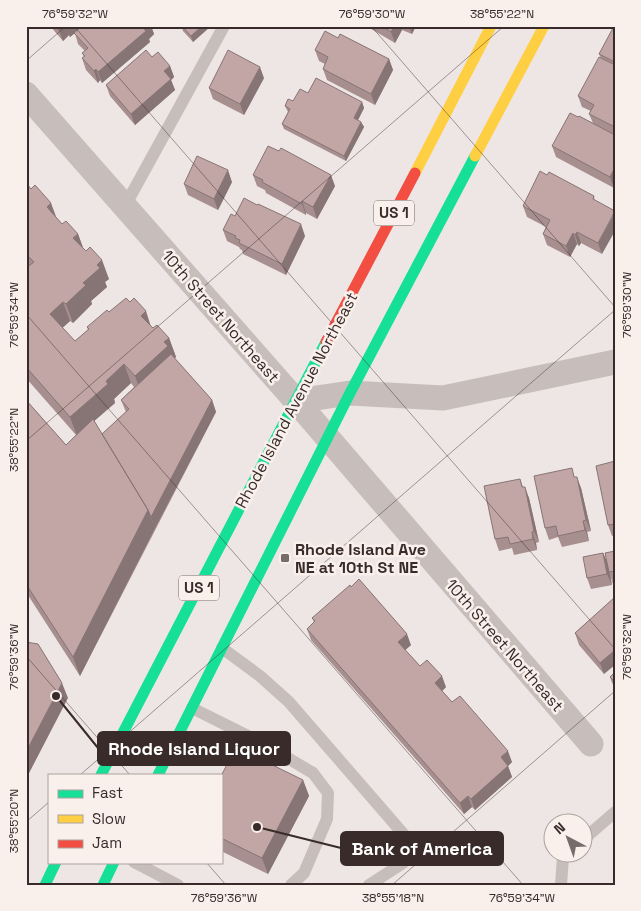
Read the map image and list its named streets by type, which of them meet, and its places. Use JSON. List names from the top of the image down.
{
  "streets": {
    "main road": ["US 1", "Rhode Island Avenue Northeast"],
    "street": ["10th Street Northeast"]
  },
  "crossings": [
    ["US 1", "10th Street Northeast"],
    ["10th Street Northeast", "Rhode Island Avenue Northeast"]
  ],
  "places": {
    "transit": ["Rhode Island Ave NE at 10th St NE"],
    "other": ["Rhode Island Liquor", "Bank of America"]
  },
  "legend": ["Fast", "Slow", "Jam"],
  "north": "top left",
  "coordinates": [
    "76°59'32\"W",
    "76°59'30\"W",
    "38°55'22\"N",
    "76°59'34\"W",
    "76°59'36\"W",
    "38°55'20\"N",
    "38°55'18\"N"
  ]
}
